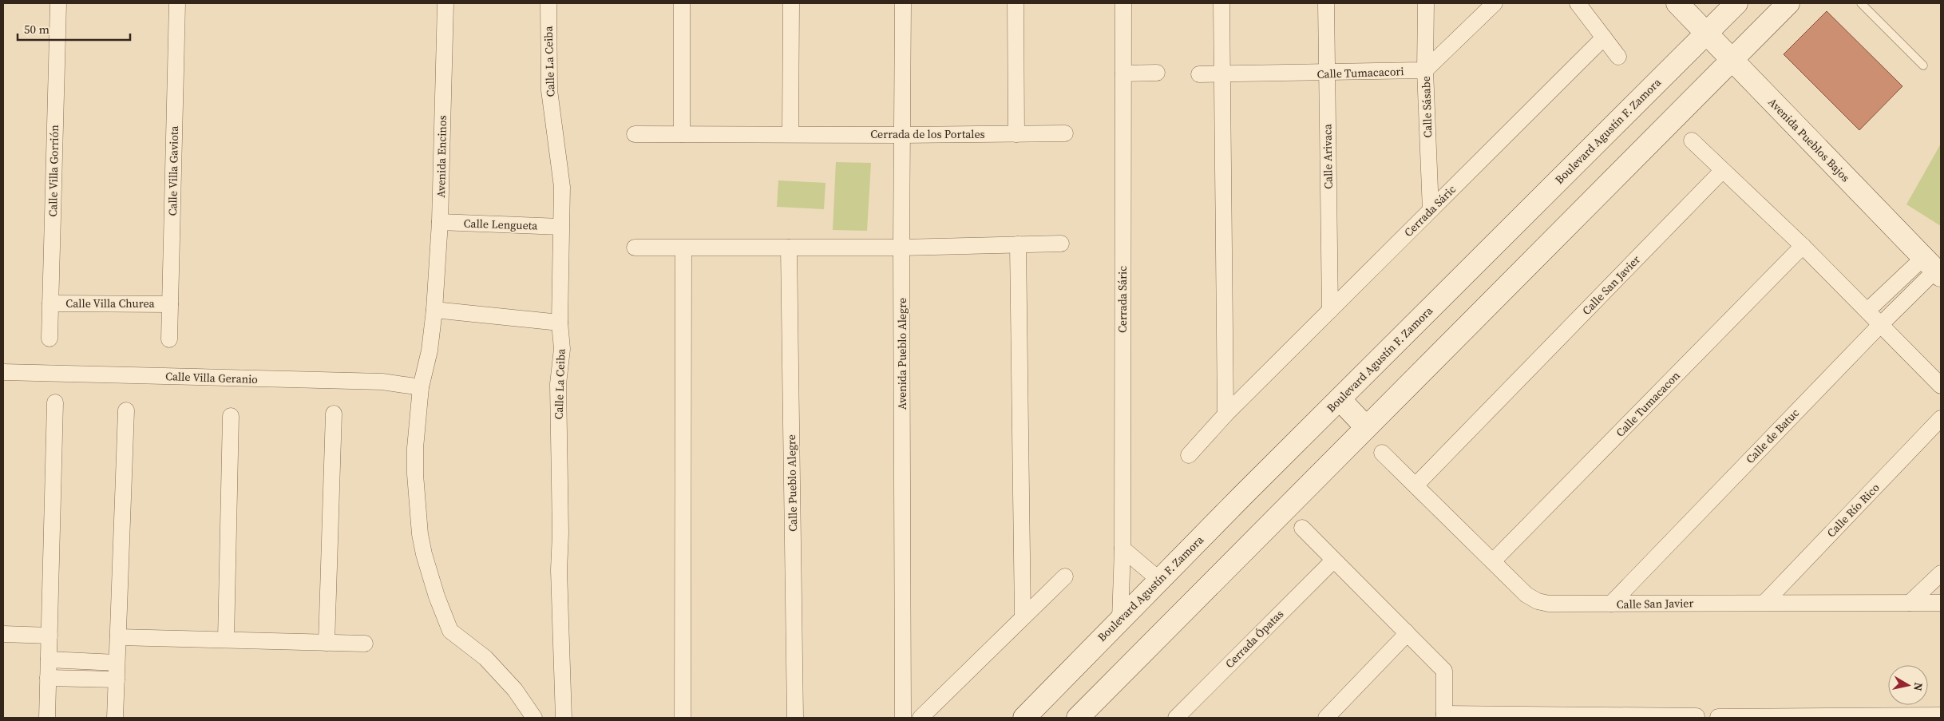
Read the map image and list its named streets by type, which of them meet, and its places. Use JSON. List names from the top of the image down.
{
  "streets": {
    "street": [
      "Calle La Ceiba",
      "Calle Tumacacori",
      "Calle Sásabe",
      "Boulevard Agustín F. Zamora",
      "Cerrada de los Portales",
      "Avenida Pueblos Bajos",
      "Avenida Encinos",
      "Calle Arivaca",
      "Calle Villa Gorrión",
      "Calle Villa Gaviota",
      "Cerrada Sáric",
      "Calle Lengueta",
      "Calle San Javier",
      "Calle Villa Churea",
      "Avenida Pueblo Alegre",
      "Calle Villa Geranio",
      "Calle Tumacacon",
      "Calle de Batuc",
      "Calle Pueblo Alegre",
      "Calle Río Rico",
      "Cerrada Ópatas"
    ]
  },
  "crossings": [
    ["Calle La Ceiba", "Calle Lengueta"],
    ["Calle Tumacacori", "Calle Sásabe"],
    ["Calle Tumacacori", "Calle Arivaca"],
    ["Calle Sásabe", "Cerrada Sáric"],
    ["Boulevard Agustín F. Zamora", "Avenida Pueblos Bajos"],
    ["Boulevard Agustín F. Zamora", "Cerrada Sáric"],
    ["Cerrada de los Portales", "Avenida Pueblo Alegre"],
    ["Avenida Pueblos Bajos", "Calle de Batuc"],
    ["Avenida Encinos", "Calle Lengueta"],
    ["Avenida Encinos", "Calle Villa Geranio"],
    ["Calle Arivaca", "Cerrada Sáric"],
    ["Calle Villa Gorrión", "Calle Villa Churea"],
    ["Calle Villa Gaviota", "Calle Villa Churea"],
    ["Calle San Javier", "Calle Tumacacon"],
    ["Calle San Javier", "Calle de Batuc"],
    ["Calle San Javier", "Calle Río Rico"]
  ],
  "scale_bar": "50 m",
  "north": "right"
}
